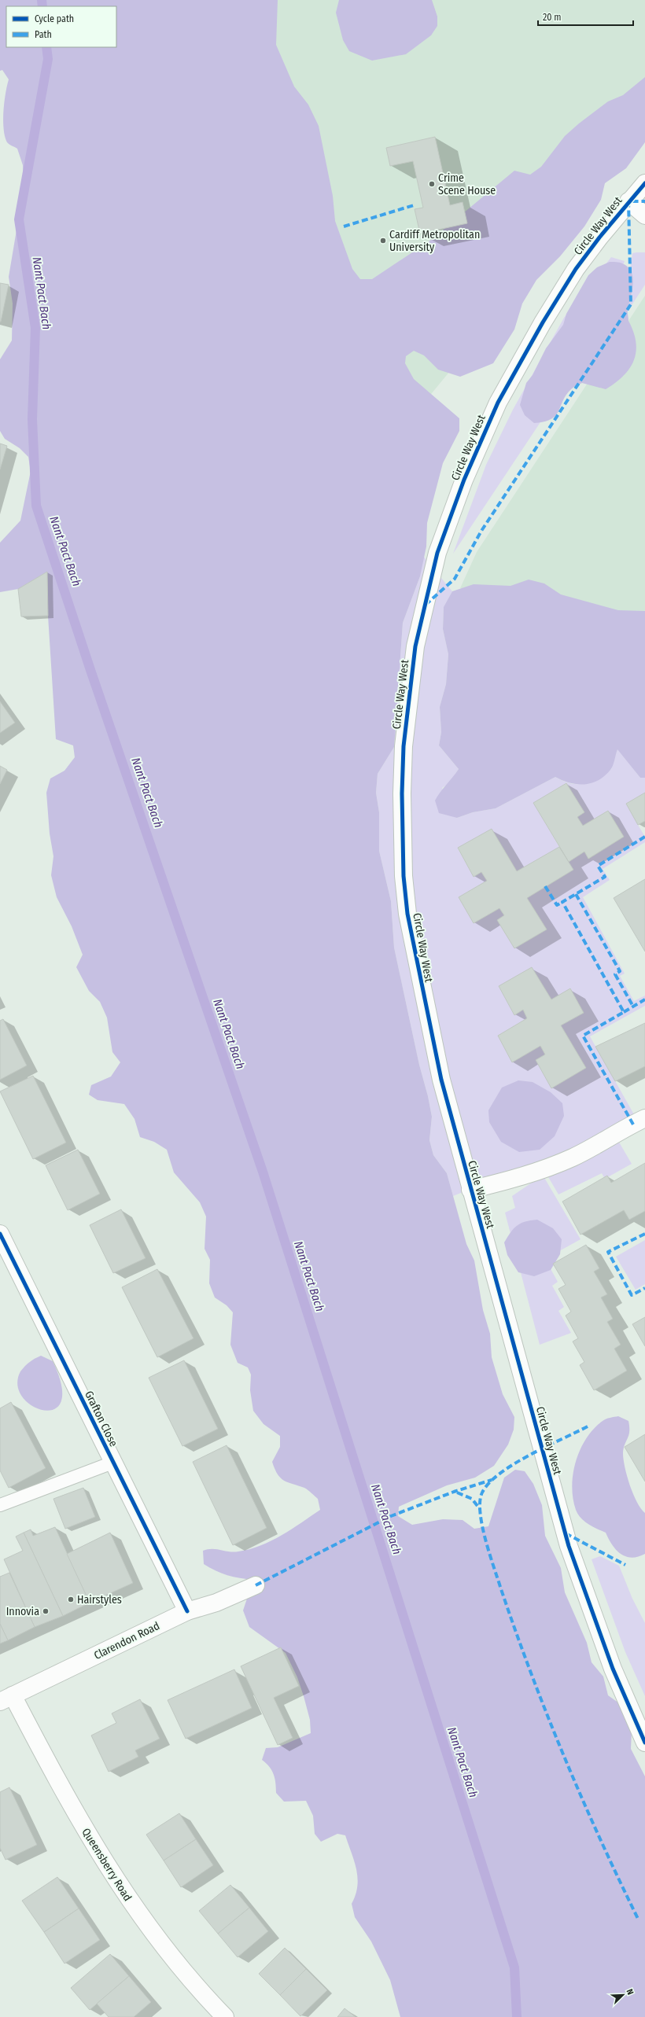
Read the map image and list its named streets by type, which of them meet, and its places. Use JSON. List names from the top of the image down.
{
  "streets": {
    "street": [
      "Circle Way West",
      "Grafton Close",
      "Clarendon Road",
      "Queensberry Road"
    ]
  },
  "crossings": [
    ["Grafton Close", "Clarendon Road"],
    ["Clarendon Road", "Queensberry Road"]
  ],
  "water": ["Nant Pact Bach"],
  "places": [
    "Crime Scene House",
    "Cardiff Metropolitan University",
    "Hairstyles",
    "Innovia"
  ],
  "legend": ["Cycle path", "Path"],
  "scale_bar": "20 m",
  "north": "top right"
}
